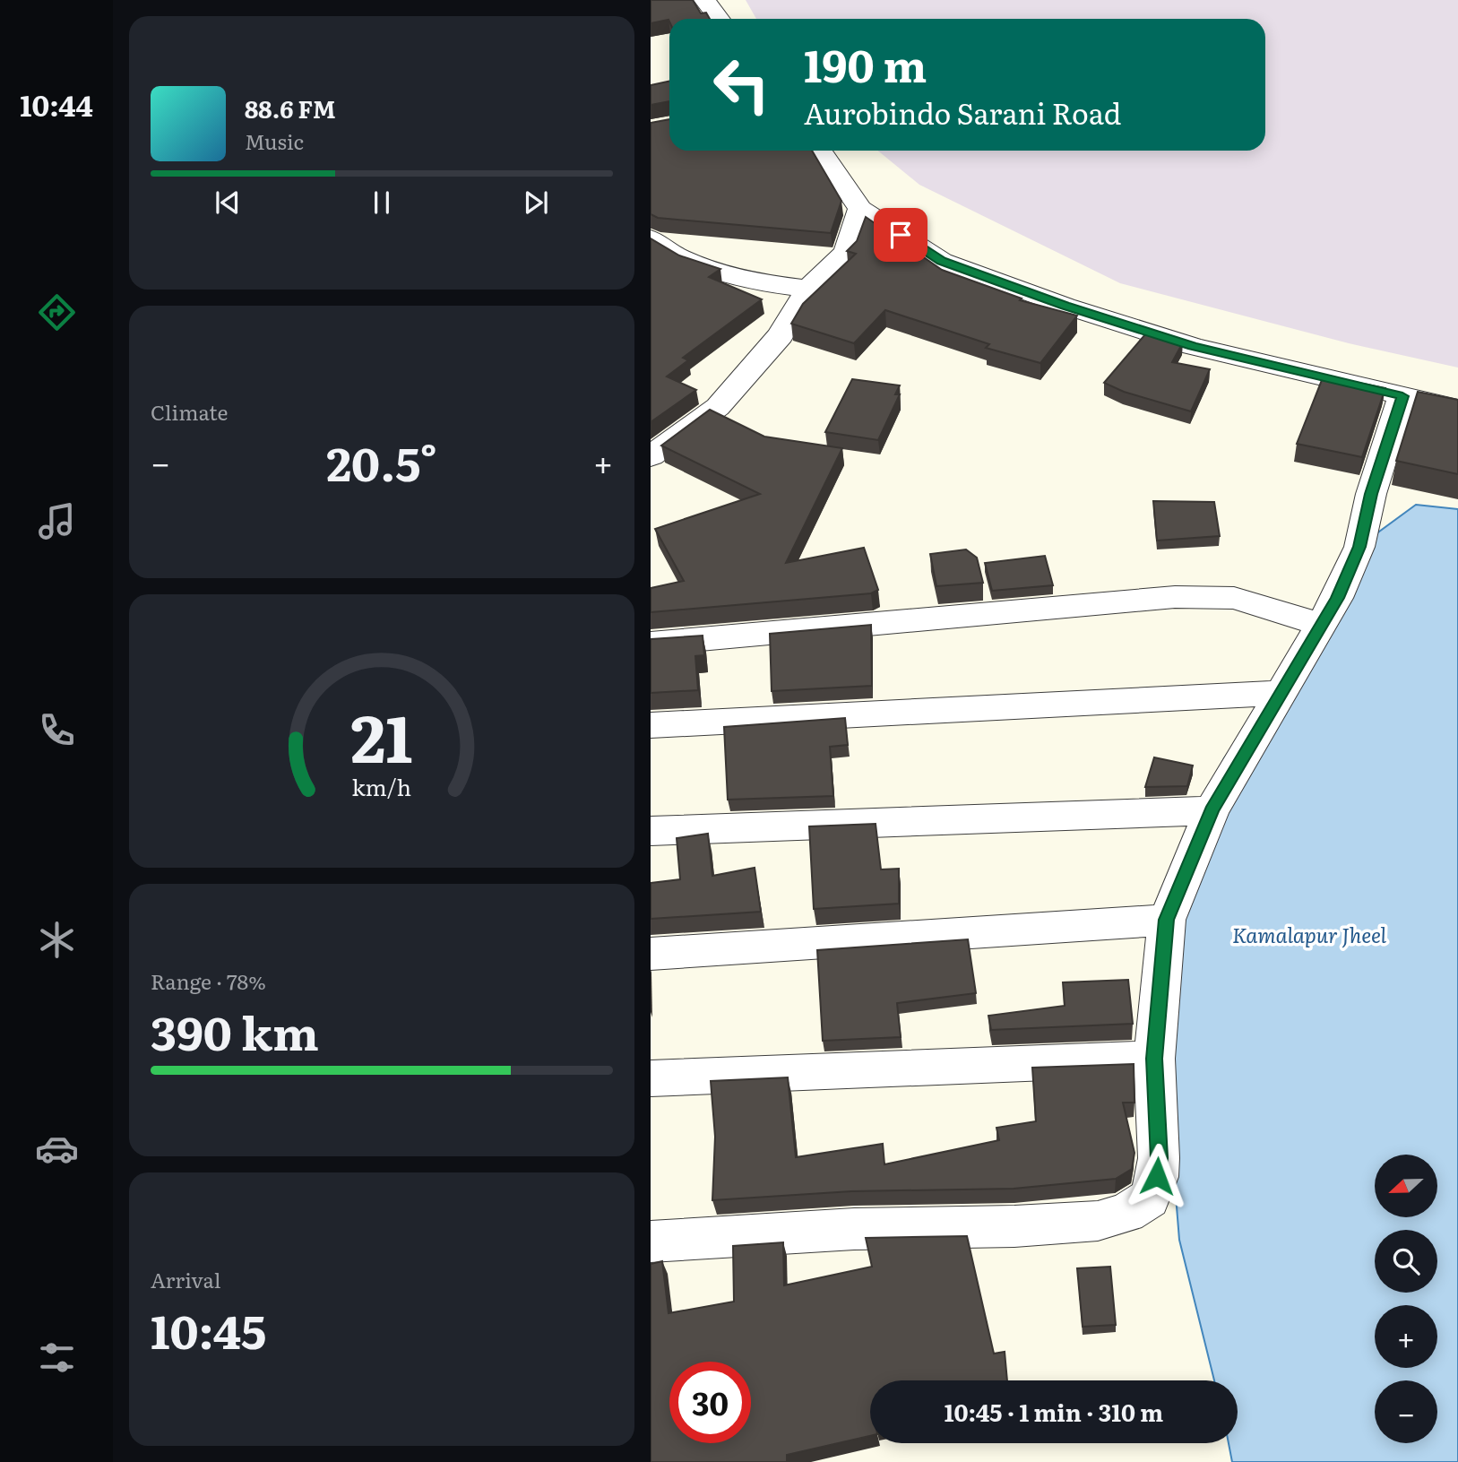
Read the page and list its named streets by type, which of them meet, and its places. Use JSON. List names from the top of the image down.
{
  "water": ["Kamalapur Jheel"],
  "north": "left",
  "page": {
    "tabs": "10:44",
    "turn": ["190 m", "Aurobindo Sarani Road"],
    "song": ["88.6 FM", "Music"],
    "tile": [
      "Climate",
      ["Range · 78%", "390 km"],
      ["Arrival", "10:45"]
    ],
    "heat": ["−", "20.5°", "+"],
    "map_buttons": ["+", "−"],
    "limit": "30",
    "trip": "10:45 · 1 min · 310 m",
    "gauge": ["21", "km/h"]
  }
}
